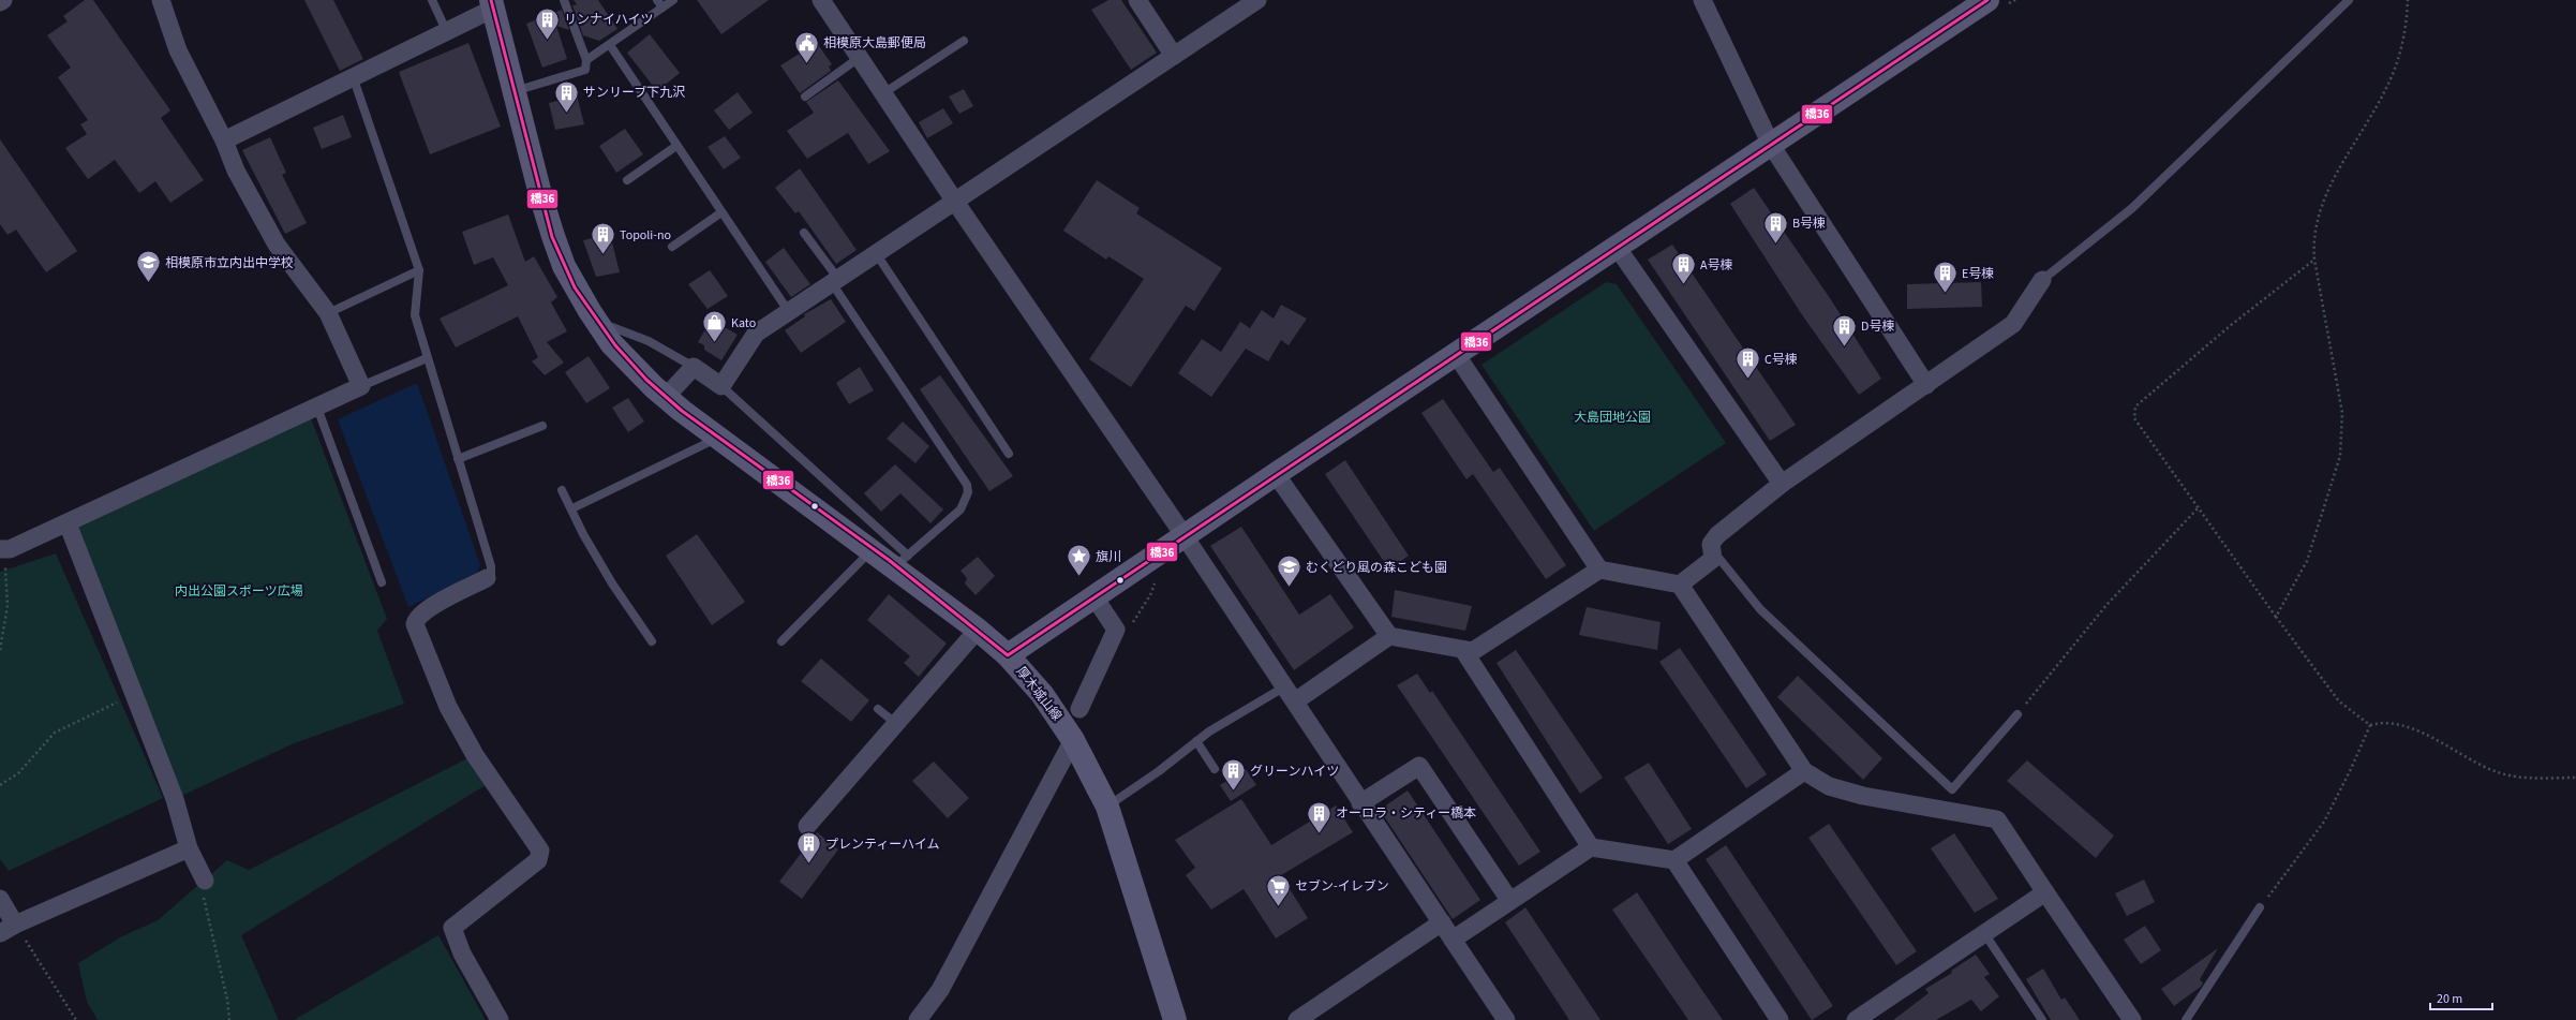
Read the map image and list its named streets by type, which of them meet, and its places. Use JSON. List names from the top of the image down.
{
  "streets": {
    "main road": ["厚木城山線"]
  },
  "parks": ["大島団地公園", "内出公園スポーツ広場"],
  "places": {
    "building": [
      "リンナイハイツ",
      "サンリーブ下九沢",
      "B号棟",
      "Topoli-no",
      "A号棟",
      "E号棟",
      "D号棟",
      "C号棟",
      "グリーンハイツ",
      "オーロラ・シティー橋本",
      "プレンティーハイム"
    ],
    "public building": ["相模原大島郵便局"],
    "school or university": ["相模原市立内出中学校", "むくどり風の森こども園"],
    "shop": ["Kato"],
    "place": ["旗川"],
    "supermarket": ["セブン-イレブン"]
  },
  "lines": ["transit line 橋36"],
  "scale_bar": "20 m"
}
